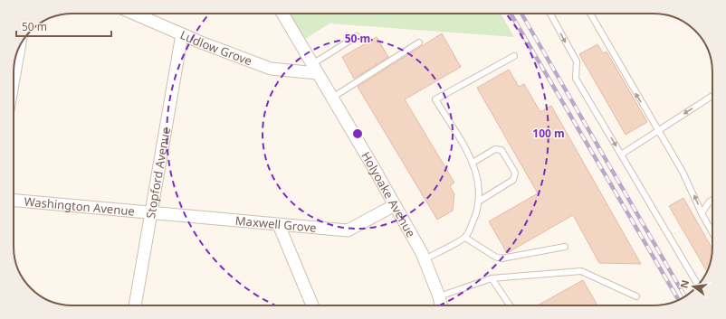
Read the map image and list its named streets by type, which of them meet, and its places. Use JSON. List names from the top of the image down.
{
  "streets": {
    "street": [
      "Ludlow Grove",
      "Stopford Avenue",
      "Holyoake Avenue",
      "Washington Avenue",
      "Maxwell Grove"
    ]
  },
  "crossings": [
    ["Ludlow Grove", "Stopford Avenue"],
    ["Ludlow Grove", "Holyoake Avenue"],
    ["Stopford Avenue", "Washington Avenue"],
    ["Stopford Avenue", "Maxwell Grove"],
    ["Holyoake Avenue", "Maxwell Grove"],
    ["Washington Avenue", "Maxwell Grove"]
  ],
  "scale_bar": "50 m",
  "north": "left",
  "rings": ["50 m", "100 m"]
}
